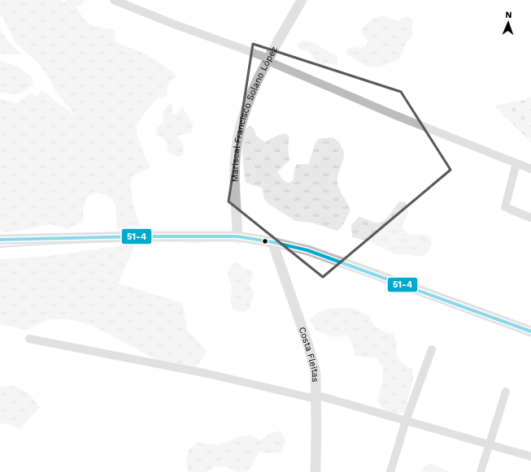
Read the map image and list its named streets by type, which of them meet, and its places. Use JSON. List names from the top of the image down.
{
  "streets": {
    "main road": ["Mariscal Francisco Solano López", "Costa Fleitas"]
  },
  "lines": ["transit line 51-4"],
  "north": "top"
}
